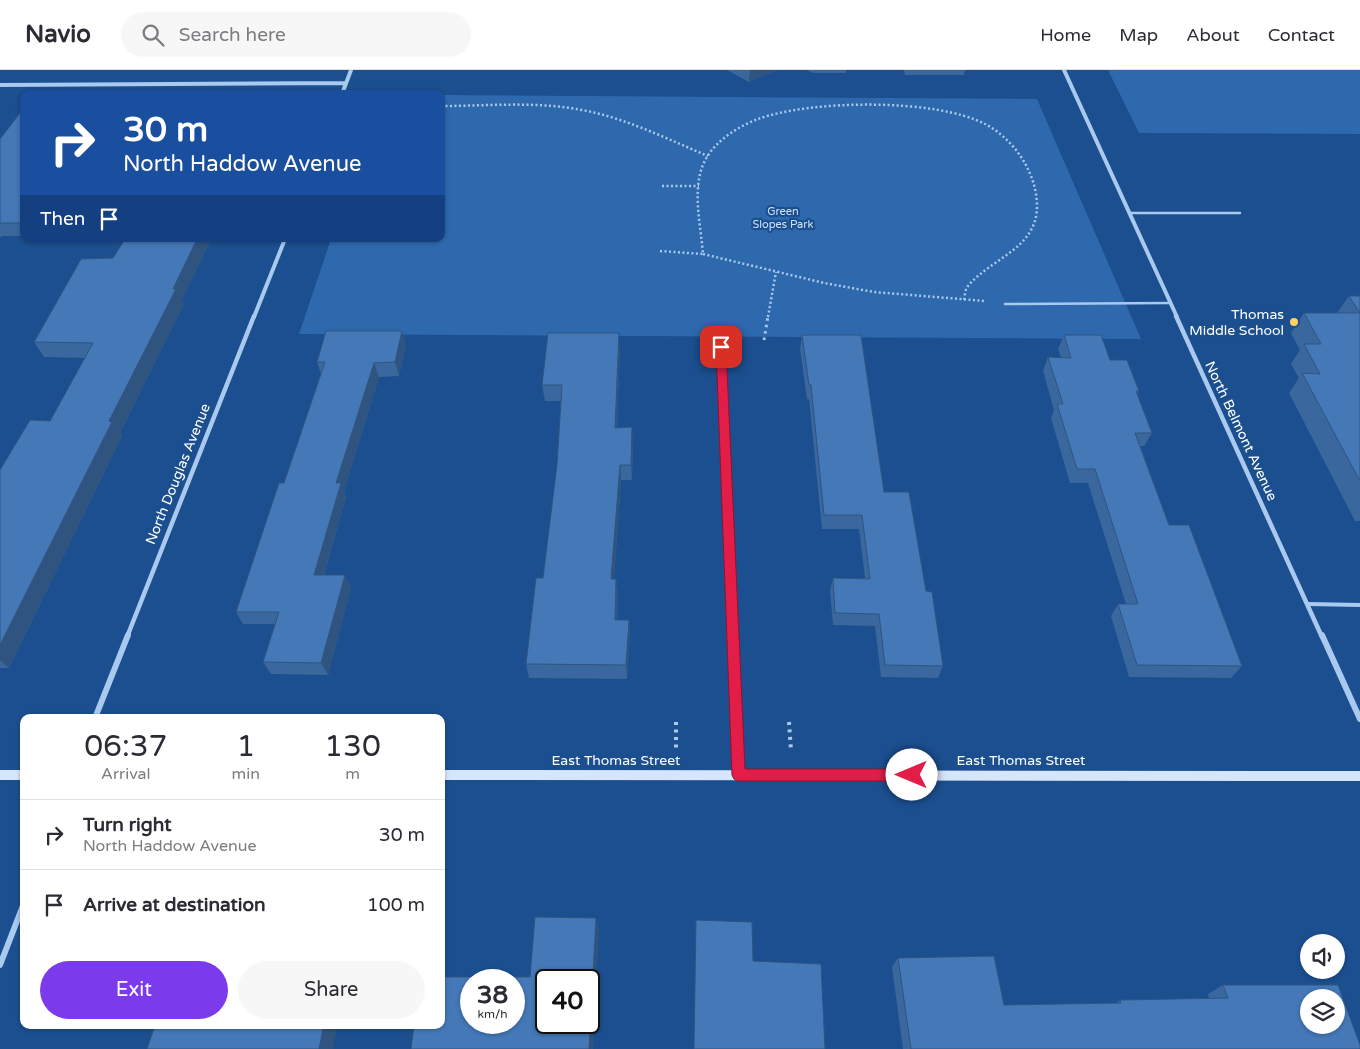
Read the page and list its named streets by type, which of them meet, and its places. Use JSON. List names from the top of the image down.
{
  "streets": {
    "street": ["North Belmont Avenue", "North Douglas Avenue", "East Thomas Street"]
  },
  "parks": ["Green Slopes Park"],
  "places": ["Thomas Middle School"],
  "page": {
    "header": "Navio",
    "search": "Search here",
    "nav": [
      "Home",
      "Map",
      "About",
      "Contact"
    ],
    "turn": ["30 m", "North Haddow Avenue"],
    "then": "Then",
    "eta": [
      "06:37",
      "Arrival",
      "1",
      "min",
      "130",
      "m"
    ],
    "list": [
      {
        "name": "Turn right",
        "note": "North Haddow Avenue",
        "value": "30 m"
      },
      {
        "name": "Arrive at destination",
        "value": "100 m"
      }
    ],
    "buttons": ["Exit", "Share"],
    "speed": "38 km/h",
    "limit": "40"
  }
}
